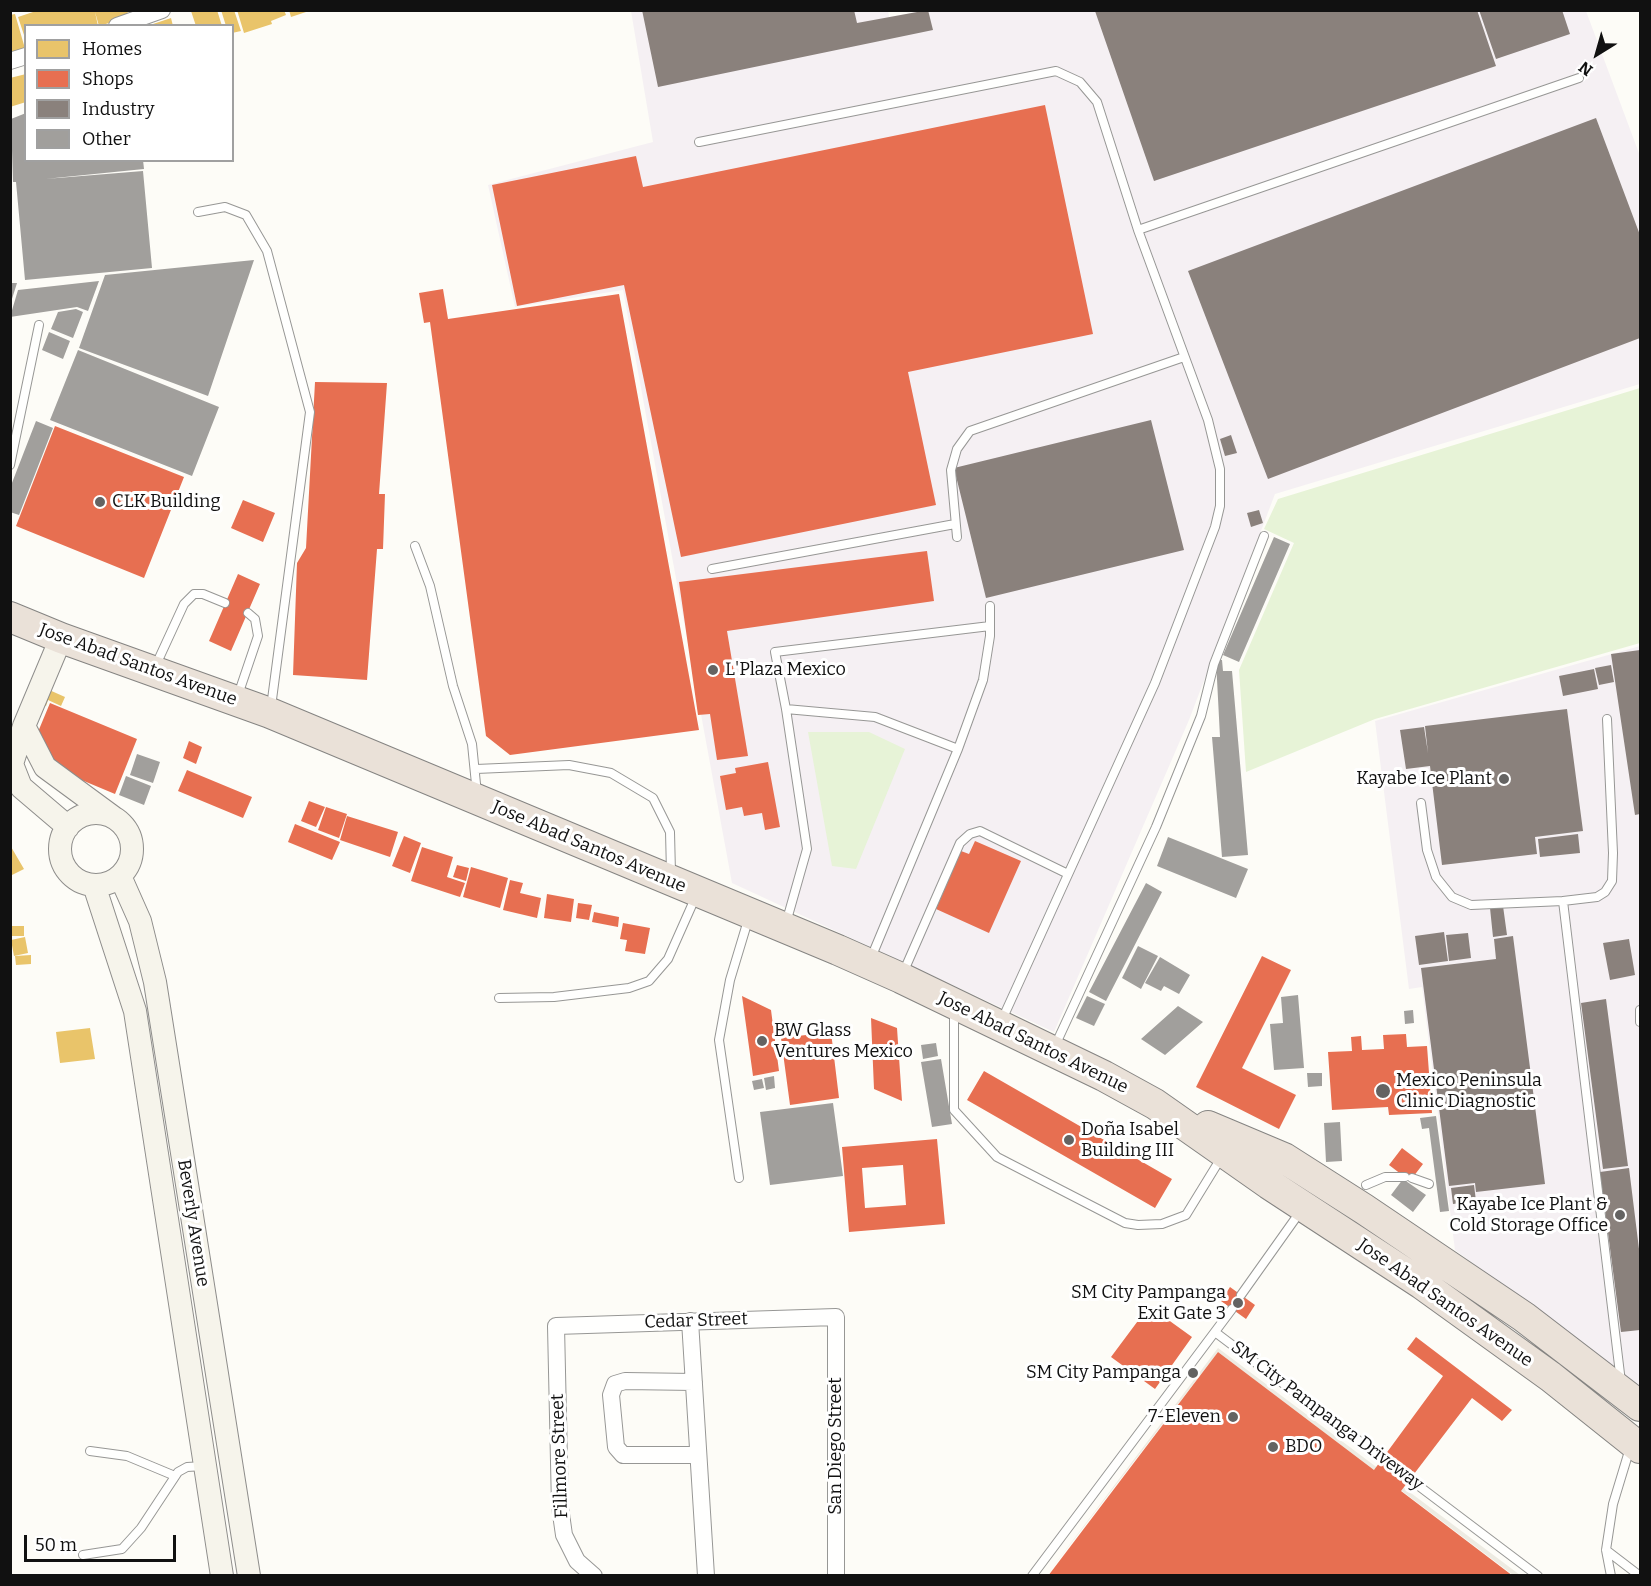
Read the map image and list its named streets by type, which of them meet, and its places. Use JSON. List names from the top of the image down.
{
  "streets": {
    "highway": ["Jose Abad Santos Avenue"],
    "street": [
      "Beverly Avenue",
      "Cedar Street",
      "San Diego Street",
      "Fillmore Street"
    ],
    "lane": ["SM City Pampanga Driveway"]
  },
  "crossings": [
    ["Cedar Street", "San Diego Street"],
    ["Cedar Street", "Fillmore Street"]
  ],
  "places": [
    "CLK Building",
    "L'Plaza Mexico",
    "Kayabe Ice Plant",
    "BW Glass Ventures Mexico",
    "Mexico Peninsula Clinic Diagnostic",
    "Doña Isabel Building III",
    "Kayabe Ice Plant & Cold Storage Office",
    "SM City Pampanga Exit Gate 3",
    "SM City Pampanga",
    "7-Eleven",
    "BDO"
  ],
  "legend": [
    "Homes",
    "Shops",
    "Industry",
    "Other"
  ],
  "scale_bar": "50 m",
  "north": "bottom left"
}
